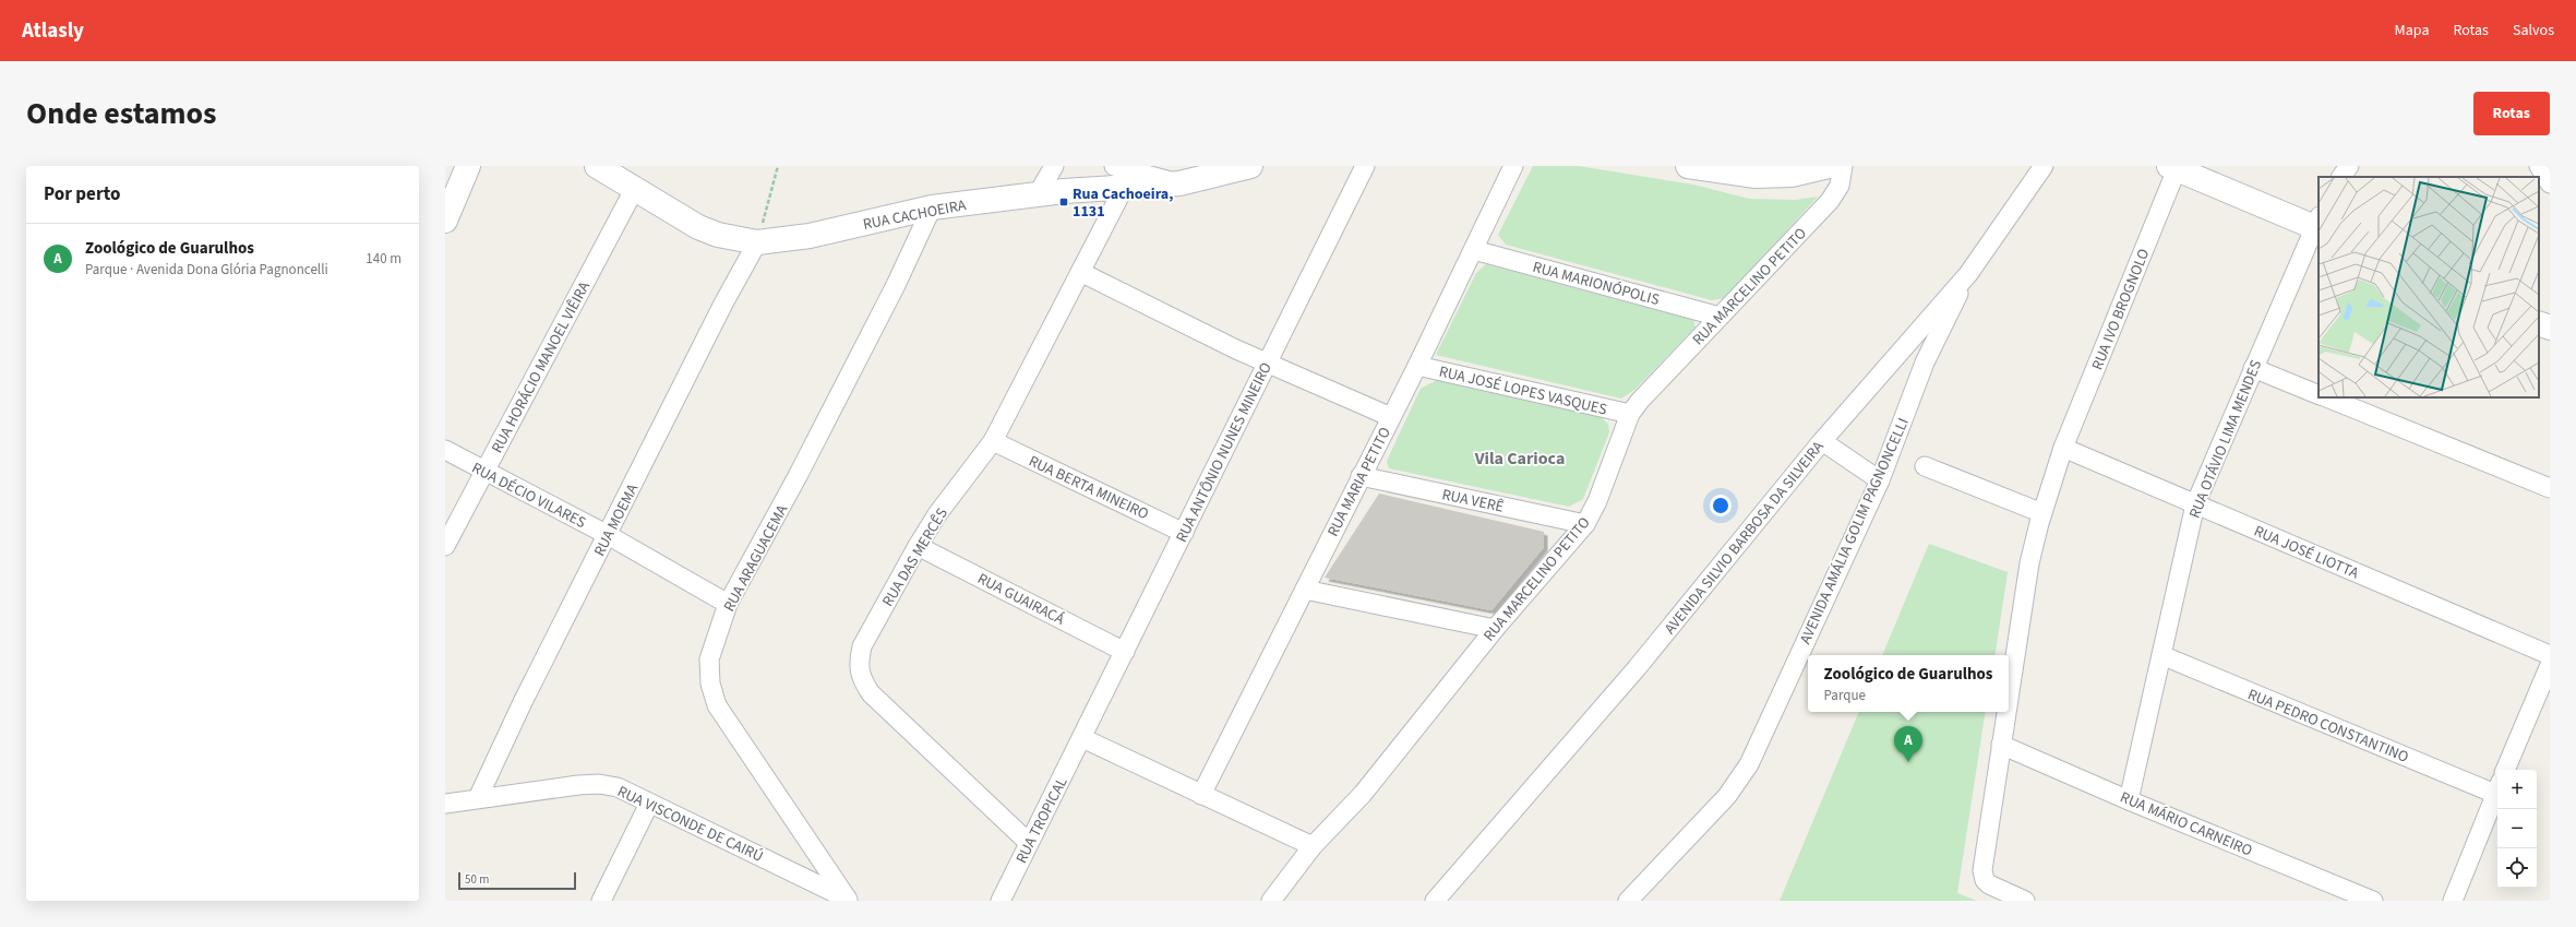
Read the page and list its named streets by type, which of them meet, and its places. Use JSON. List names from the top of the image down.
{
  "streets": {
    "main road": ["RUA CACHOEIRA"],
    "street": [
      "RUA MARIONÓPOLIS",
      "RUA MARCELINO PETITO",
      "RUA IVO BROGNOLO",
      "RUA HORÁCIO MANOEL VIÊIRA",
      "RUA JOSÉ LOPES VASQUES",
      "RUA OTÁVIO LIMA MENDES",
      "RUA ANTÔNIO NUNES MINEIRO",
      "RUA MARIA PETITO",
      "RUA BERTA MINEIRO",
      "RUA DÉCIO VILARES",
      "RUA VERÊ",
      "RUA MOEMA",
      "AVENIDA AMÁLIA GOLIM PAGNONCELLI",
      "AVENIDA SILVIO BARBOSA DA SILVEIRA",
      "RUA JOSÉ LIOTTA",
      "RUA DAS MERCÊS",
      "RUA ARAGUACEMA",
      "RUA GUAIRACÁ",
      "RUA PEDRO CONSTANTINO",
      "RUA TROPICAL",
      "RUA VISCONDE DE CAIRÚ",
      "RUA MÁRIO CARNEIRO"
    ]
  },
  "crossings": [
    ["RUA CACHOEIRA", "RUA HORÁCIO MANOEL VIÊIRA"],
    ["RUA CACHOEIRA", "RUA MOEMA"],
    ["RUA CACHOEIRA", "RUA DAS MERCÊS"],
    ["RUA CACHOEIRA", "RUA ARAGUACEMA"],
    ["RUA MARIONÓPOLIS", "RUA MARCELINO PETITO"],
    ["RUA MARIONÓPOLIS", "RUA MARIA PETITO"],
    ["RUA MARCELINO PETITO", "RUA JOSÉ LOPES VASQUES"],
    ["RUA MARCELINO PETITO", "RUA VERÊ"],
    ["RUA IVO BROGNOLO", "RUA JOSÉ LIOTTA"],
    ["RUA IVO BROGNOLO", "RUA MÁRIO CARNEIRO"],
    ["RUA HORÁCIO MANOEL VIÊIRA", "RUA DÉCIO VILARES"],
    ["RUA JOSÉ LOPES VASQUES", "RUA MARIA PETITO"],
    ["RUA OTÁVIO LIMA MENDES", "RUA JOSÉ LIOTTA"],
    ["RUA OTÁVIO LIMA MENDES", "RUA PEDRO CONSTANTINO"],
    ["RUA OTÁVIO LIMA MENDES", "RUA MÁRIO CARNEIRO"],
    ["RUA ANTÔNIO NUNES MINEIRO", "RUA BERTA MINEIRO"],
    ["RUA ANTÔNIO NUNES MINEIRO", "RUA GUAIRACÁ"],
    ["RUA ANTÔNIO NUNES MINEIRO", "RUA TROPICAL"],
    ["RUA MARIA PETITO", "RUA VERÊ"],
    ["RUA BERTA MINEIRO", "RUA DAS MERCÊS"],
    ["RUA DÉCIO VILARES", "RUA MOEMA"],
    ["RUA DÉCIO VILARES", "RUA ARAGUACEMA"],
    ["RUA MOEMA", "RUA VISCONDE DE CAIRÚ"],
    ["AVENIDA AMÁLIA GOLIM PAGNONCELLI", "AVENIDA SILVIO BARBOSA DA SILVEIRA"],
    ["RUA DAS MERCÊS", "RUA GUAIRACÁ"],
    ["RUA DAS MERCÊS", "RUA TROPICAL"],
    ["RUA ARAGUACEMA", "RUA VISCONDE DE CAIRÚ"]
  ],
  "districts": ["Vila Carioca"],
  "places": {
    "transit": ["Rua Cachoeira, 1131"]
  },
  "scale_bar": "50 m",
  "page": {
    "header": "Atlasly",
    "nav": ["Mapa", "Rotas", "Salvos"],
    "title": "Onde estamos",
    "buttons": "Rotas",
    "heading": "Por perto",
    "list": [
      {
        "mark": "A",
        "name": "Zoológico de Guarulhos",
        "note": "Parque · Avenida Dona Glória Pagnoncelli",
        "value": "140 m"
      }
    ],
    "popup": ["Zoológico de Guarulhos", "Parque"],
    "pins": "A",
    "map_buttons": ["+", "−"],
    "scale": "50 m"
  }
}
